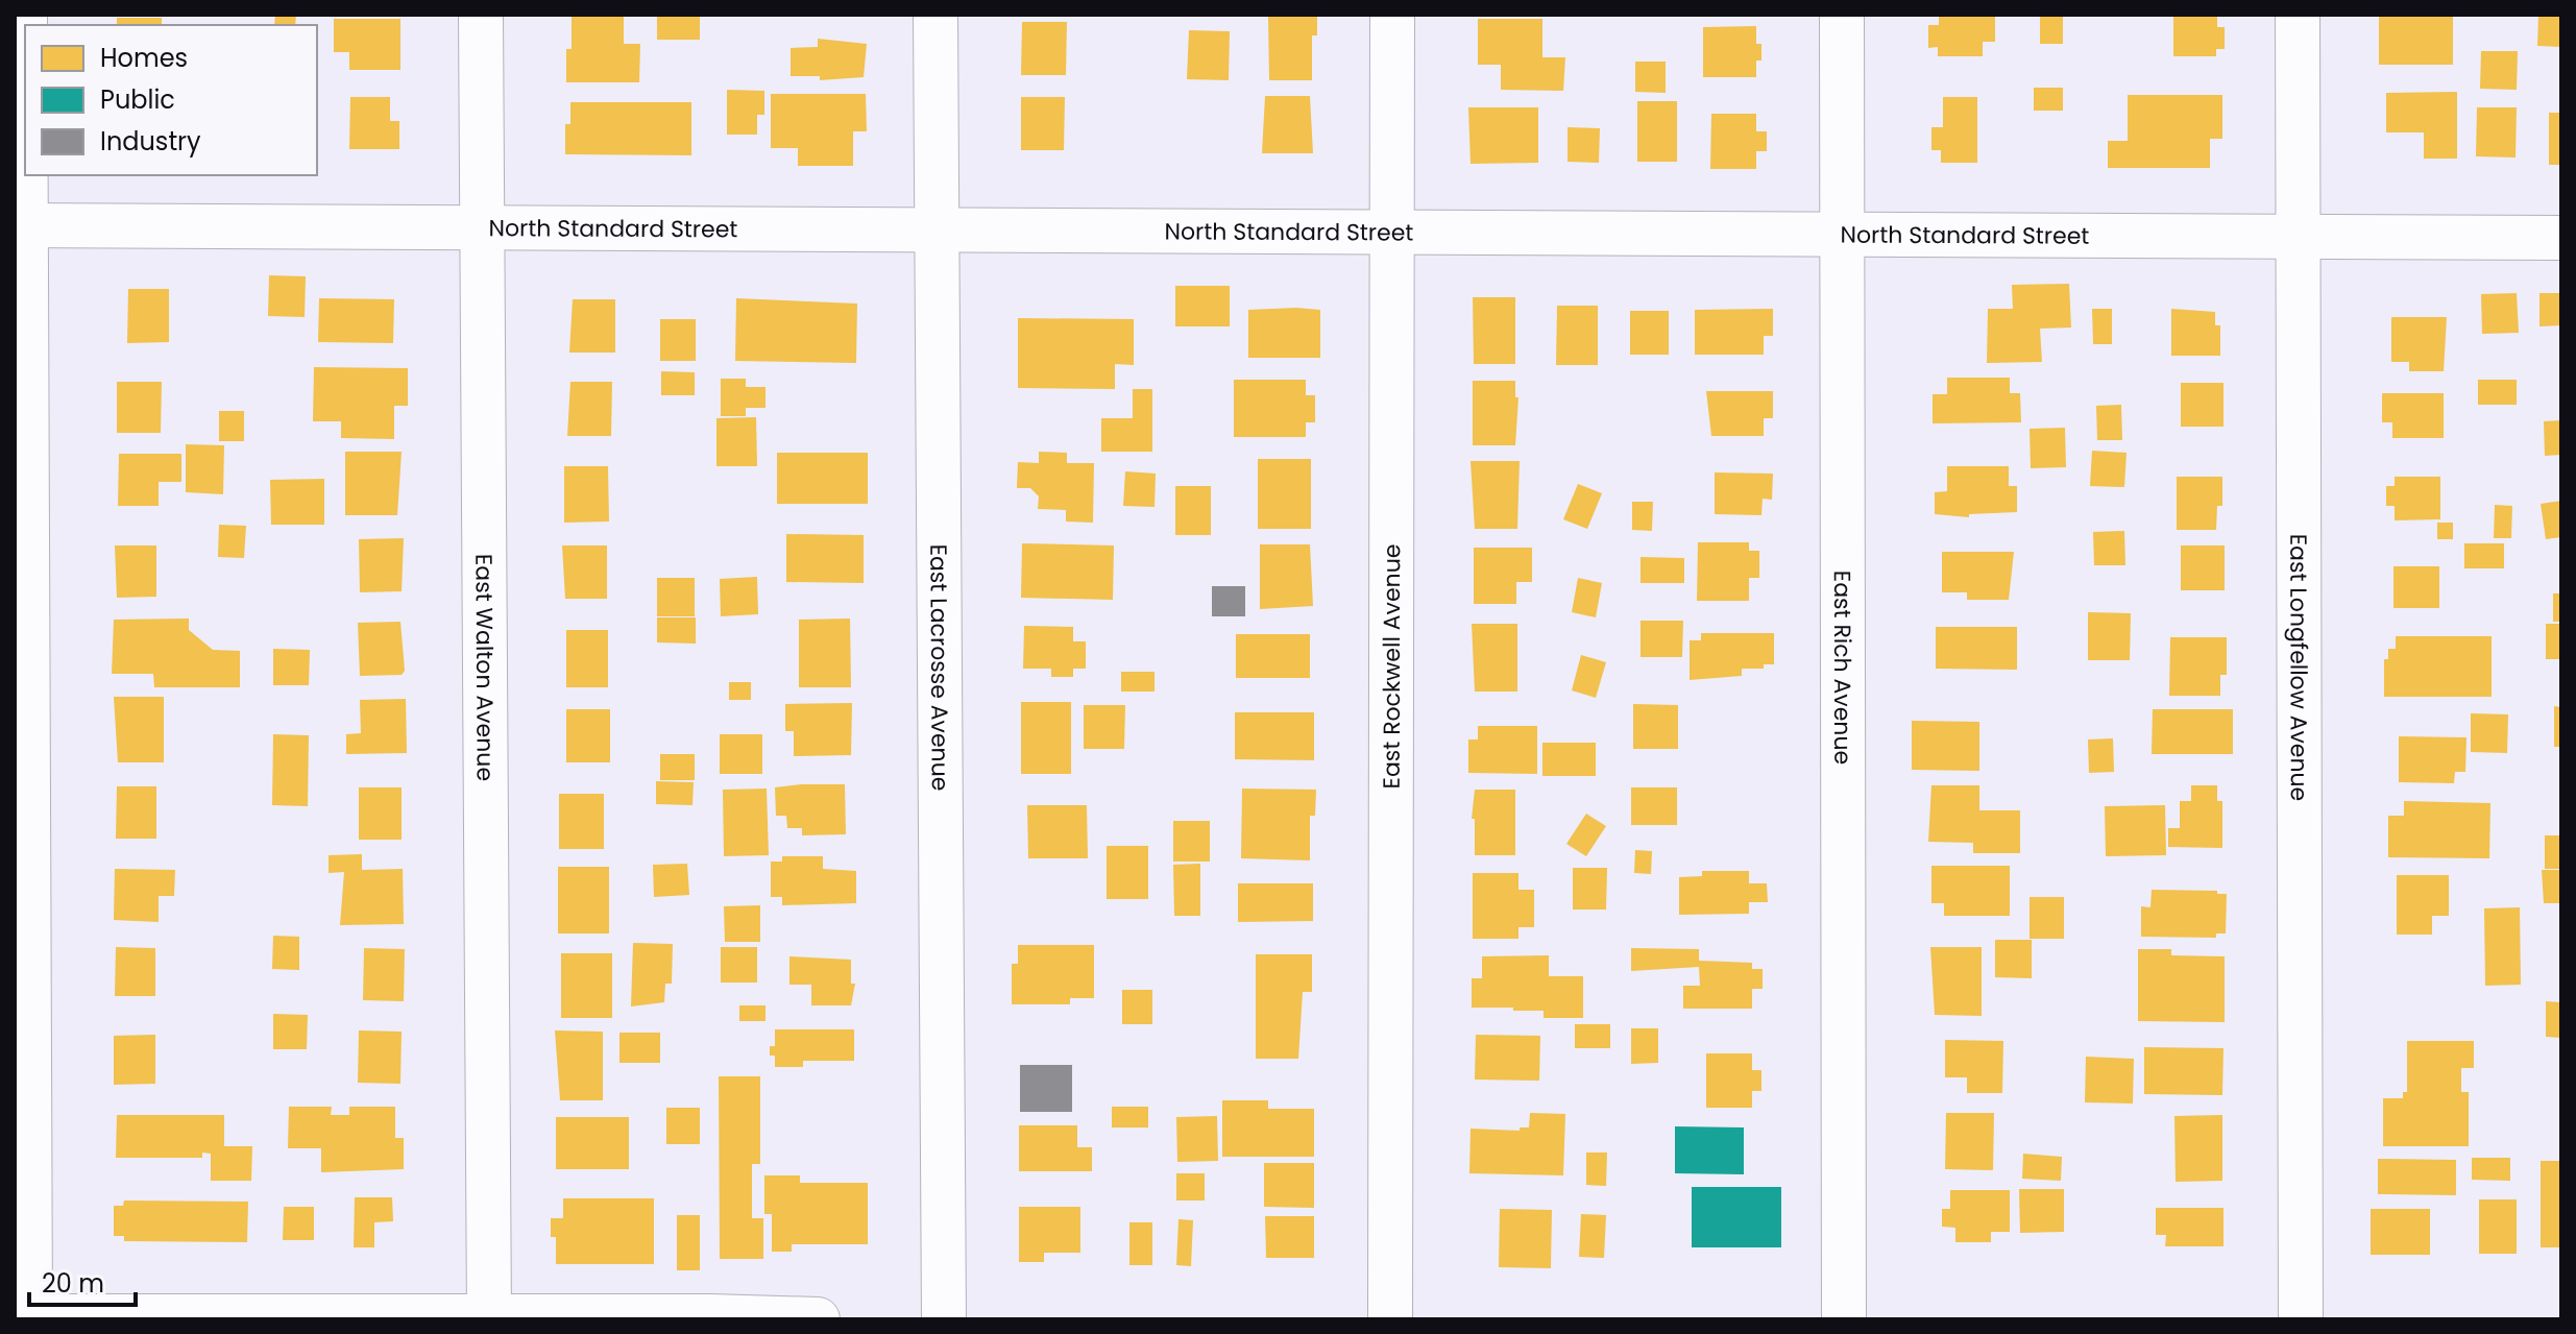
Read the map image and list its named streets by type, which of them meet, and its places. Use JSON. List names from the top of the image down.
{
  "streets": {
    "street": [
      "North Standard Street",
      "East Rockwell Avenue",
      "East Rich Avenue",
      "East Longfellow Avenue",
      "East Walton Avenue",
      "East Lacrosse Avenue"
    ]
  },
  "crossings": [
    ["North Standard Street", "East Rockwell Avenue"],
    ["North Standard Street", "East Rich Avenue"],
    ["North Standard Street", "East Longfellow Avenue"],
    ["North Standard Street", "East Walton Avenue"],
    ["North Standard Street", "East Lacrosse Avenue"]
  ],
  "legend": ["Homes", "Public", "Industry"],
  "scale_bar": "20 m"
}
